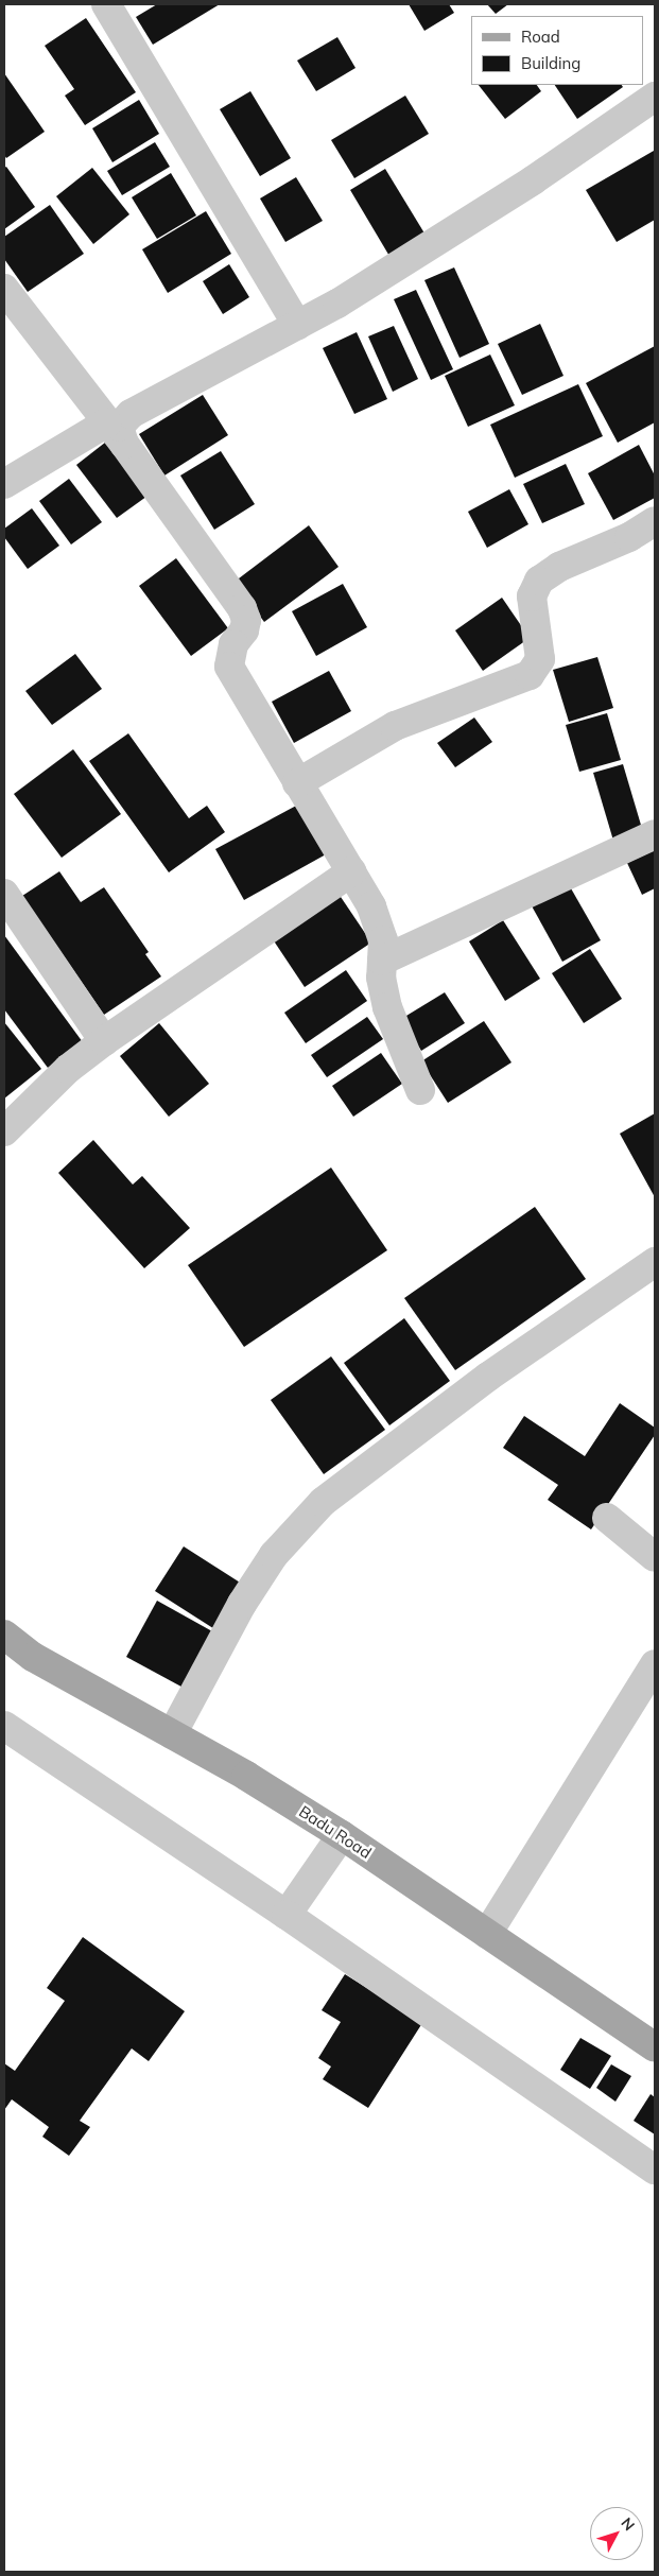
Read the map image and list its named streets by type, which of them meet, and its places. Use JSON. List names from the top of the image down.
{
  "streets": {
    "main road": ["Badu Road"]
  },
  "legend": ["Road", "Building"],
  "north": "top right"
}
